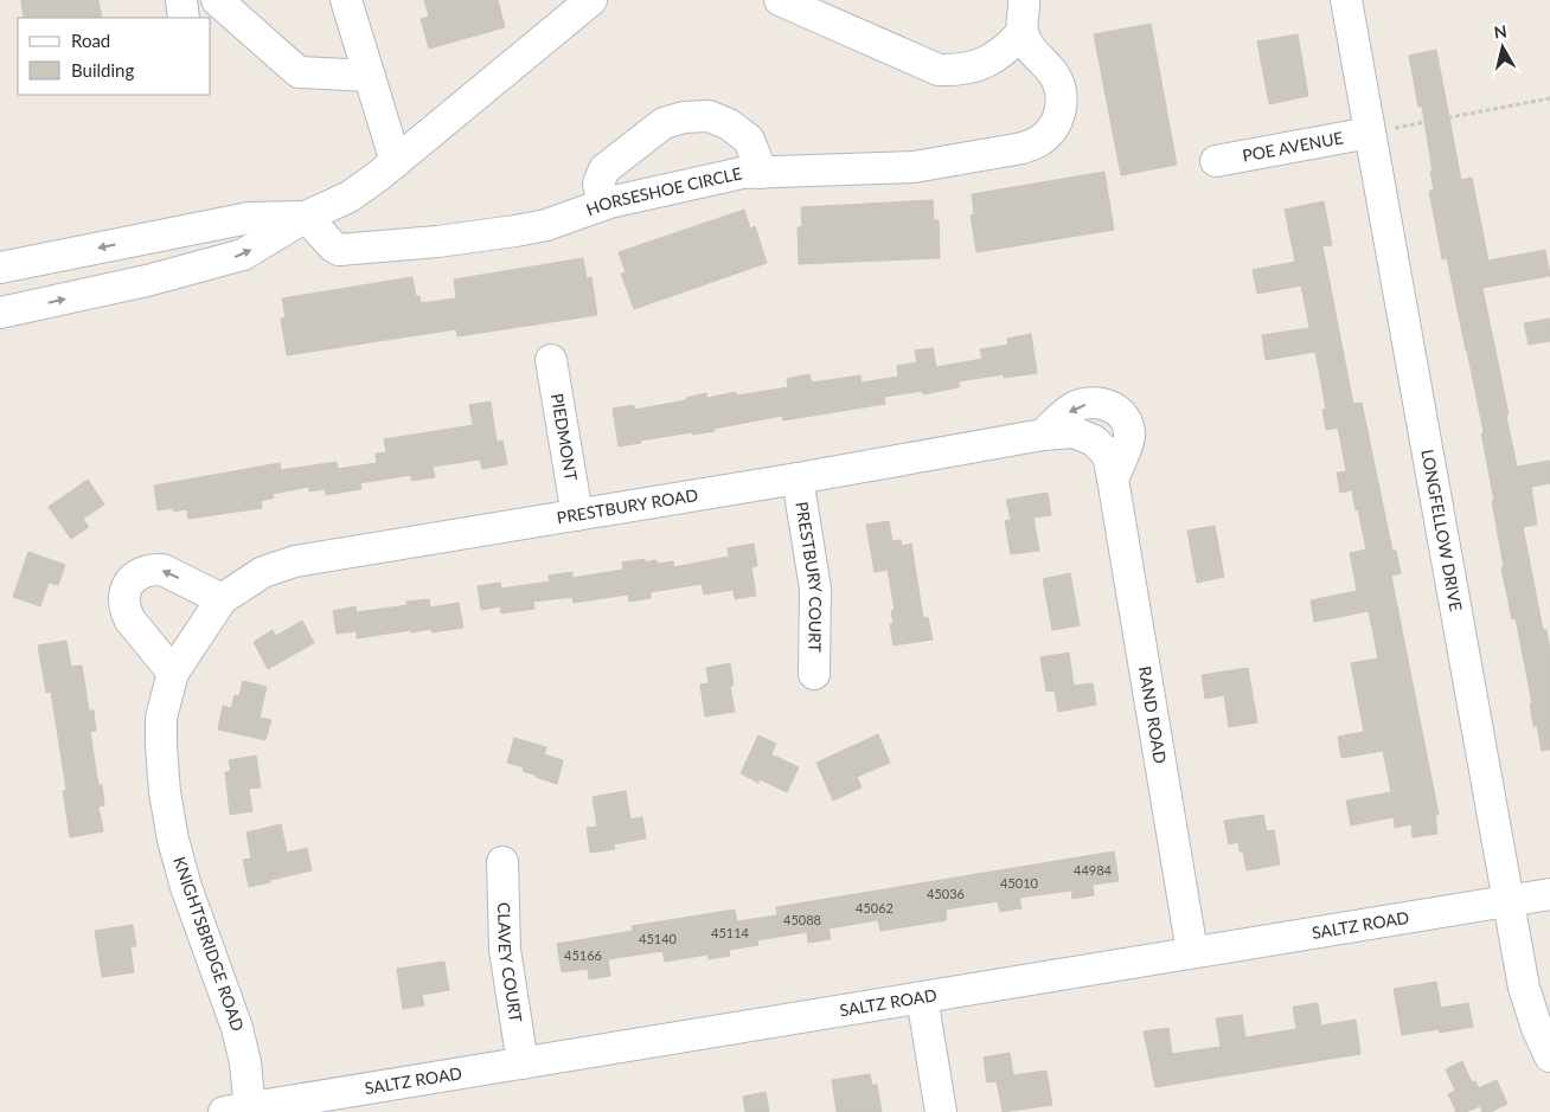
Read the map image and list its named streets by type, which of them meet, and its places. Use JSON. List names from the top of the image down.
{
  "streets": {
    "street": [
      "POE AVENUE",
      "HORSESHOE CIRCLE",
      "PIEDMONT",
      "PRESTBURY ROAD",
      "LONGFELLOW DRIVE",
      "PRESTBURY COURT",
      "RAND ROAD",
      "SALTZ ROAD",
      "KNIGHTSBRIDGE ROAD",
      "CLAVEY COURT"
    ]
  },
  "crossings": [
    ["POE AVENUE", "LONGFELLOW DRIVE"],
    ["PIEDMONT", "PRESTBURY ROAD"],
    ["PRESTBURY ROAD", "PRESTBURY COURT"],
    ["PRESTBURY ROAD", "RAND ROAD"],
    ["PRESTBURY ROAD", "KNIGHTSBRIDGE ROAD"],
    ["LONGFELLOW DRIVE", "SALTZ ROAD"],
    ["RAND ROAD", "SALTZ ROAD"],
    ["SALTZ ROAD", "KNIGHTSBRIDGE ROAD"],
    ["SALTZ ROAD", "CLAVEY COURT"]
  ],
  "house_numbers": [
    "44984",
    "45010",
    "45036",
    "45062",
    "45088",
    "45114",
    "45140",
    "45166"
  ],
  "legend": ["Road", "Building"],
  "north": "top"
}
